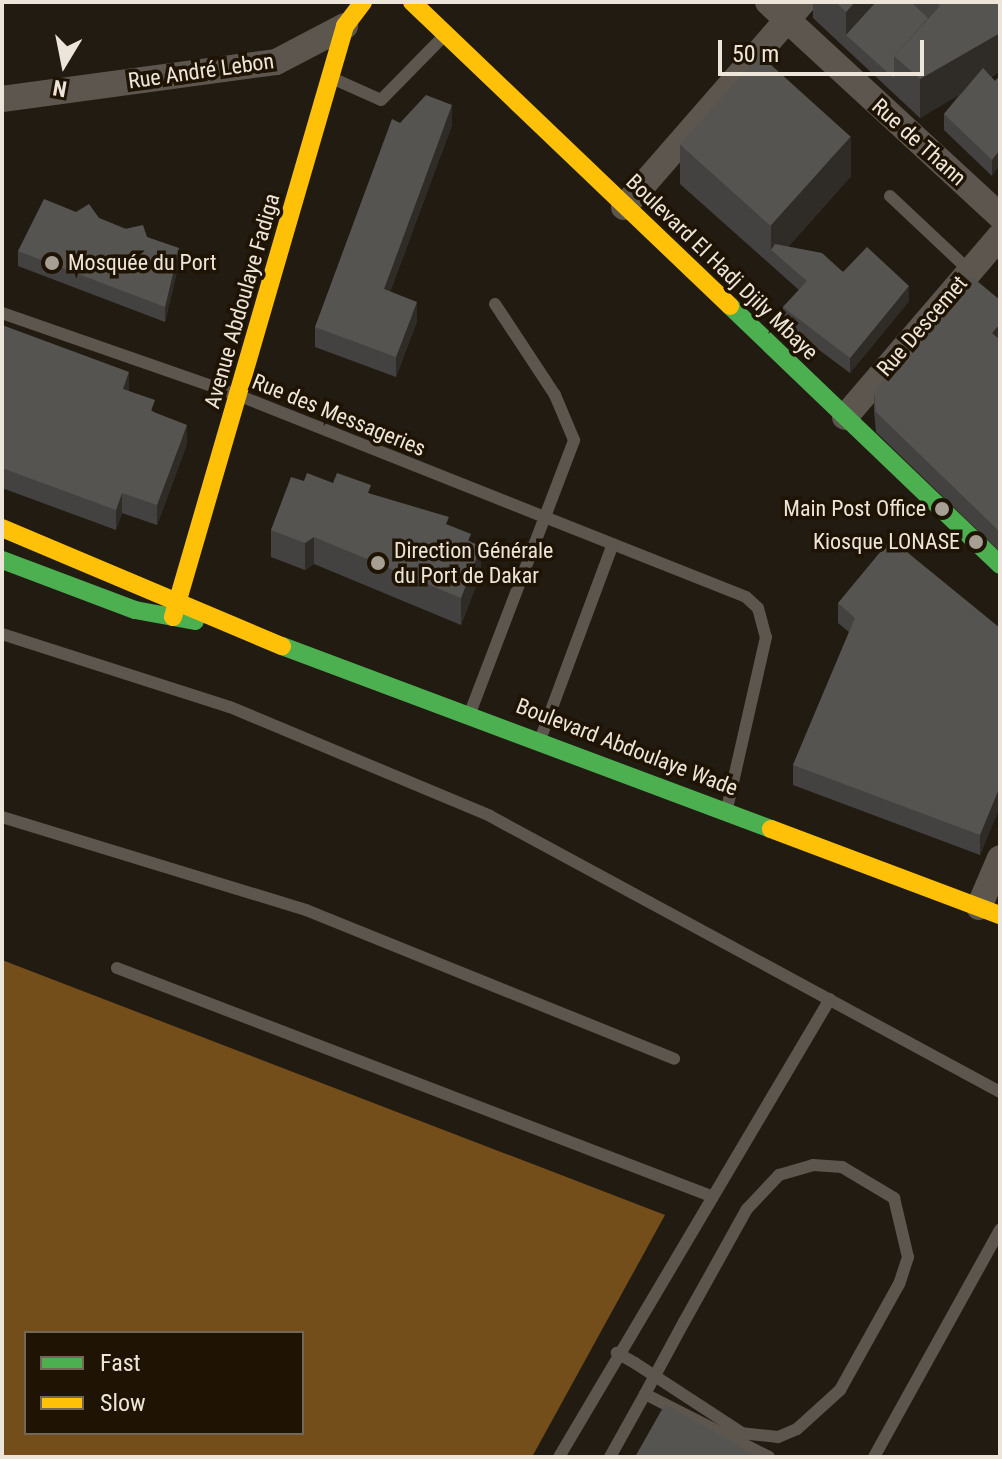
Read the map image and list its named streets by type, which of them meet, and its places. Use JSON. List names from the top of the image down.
{
  "streets": {
    "street": [
      "Rue André Lebon",
      "Rue de Thann",
      "Boulevard El Hadj Djily Mbaye",
      "Avenue Abdoulaye Fadiga",
      "Rue Descemet",
      "Boulevard Abdoulaye Wade"
    ],
    "lane": ["Rue des Messageries"]
  },
  "crossings": [
    ["Rue André Lebon", "Avenue Abdoulaye Fadiga"],
    ["Boulevard El Hadj Djily Mbaye", "Rue Descemet"],
    ["Avenue Abdoulaye Fadiga", "Rue des Messageries"],
    ["Avenue Abdoulaye Fadiga", "Boulevard Abdoulaye Wade"],
    ["Rue des Messageries", "Boulevard Abdoulaye Wade"]
  ],
  "places": [
    "Mosquée du Port",
    "Main Post Office",
    "Kiosque LONASE",
    "Direction Générale du Port de Dakar"
  ],
  "legend": ["Fast", "Slow"],
  "scale_bar": "50 m",
  "north": "bottom"
}
